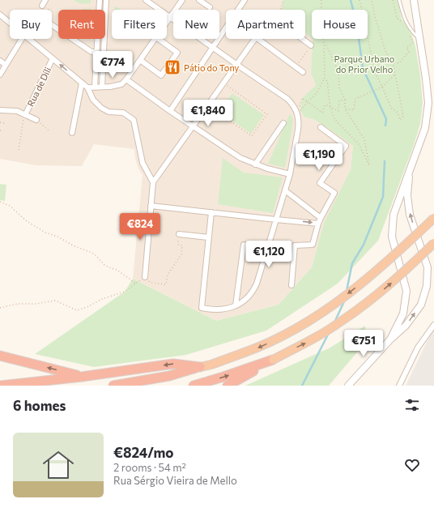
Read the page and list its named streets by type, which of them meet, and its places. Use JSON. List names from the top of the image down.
{
  "streets": {
    "street": ["Rua de Díli"]
  },
  "parks": ["Parque Urbano do Prior Velho"],
  "places": {
    "restaurant": ["Pátio do Tony"]
  },
  "page": {
    "chip": [
      "Buy",
      "Rent",
      "Filters",
      "New",
      "Apartment",
      "House"
    ],
    "price": [
      "€774",
      "€1,840",
      "€1,190",
      "€824",
      "€1,120",
      "€751"
    ],
    "heading": "6 homes",
    "list": [
      {
        "name": "€824/mo",
        "note": "2 rooms · 54 m² · Rua Sérgio Vieira de Mello"
      }
    ]
  }
}
